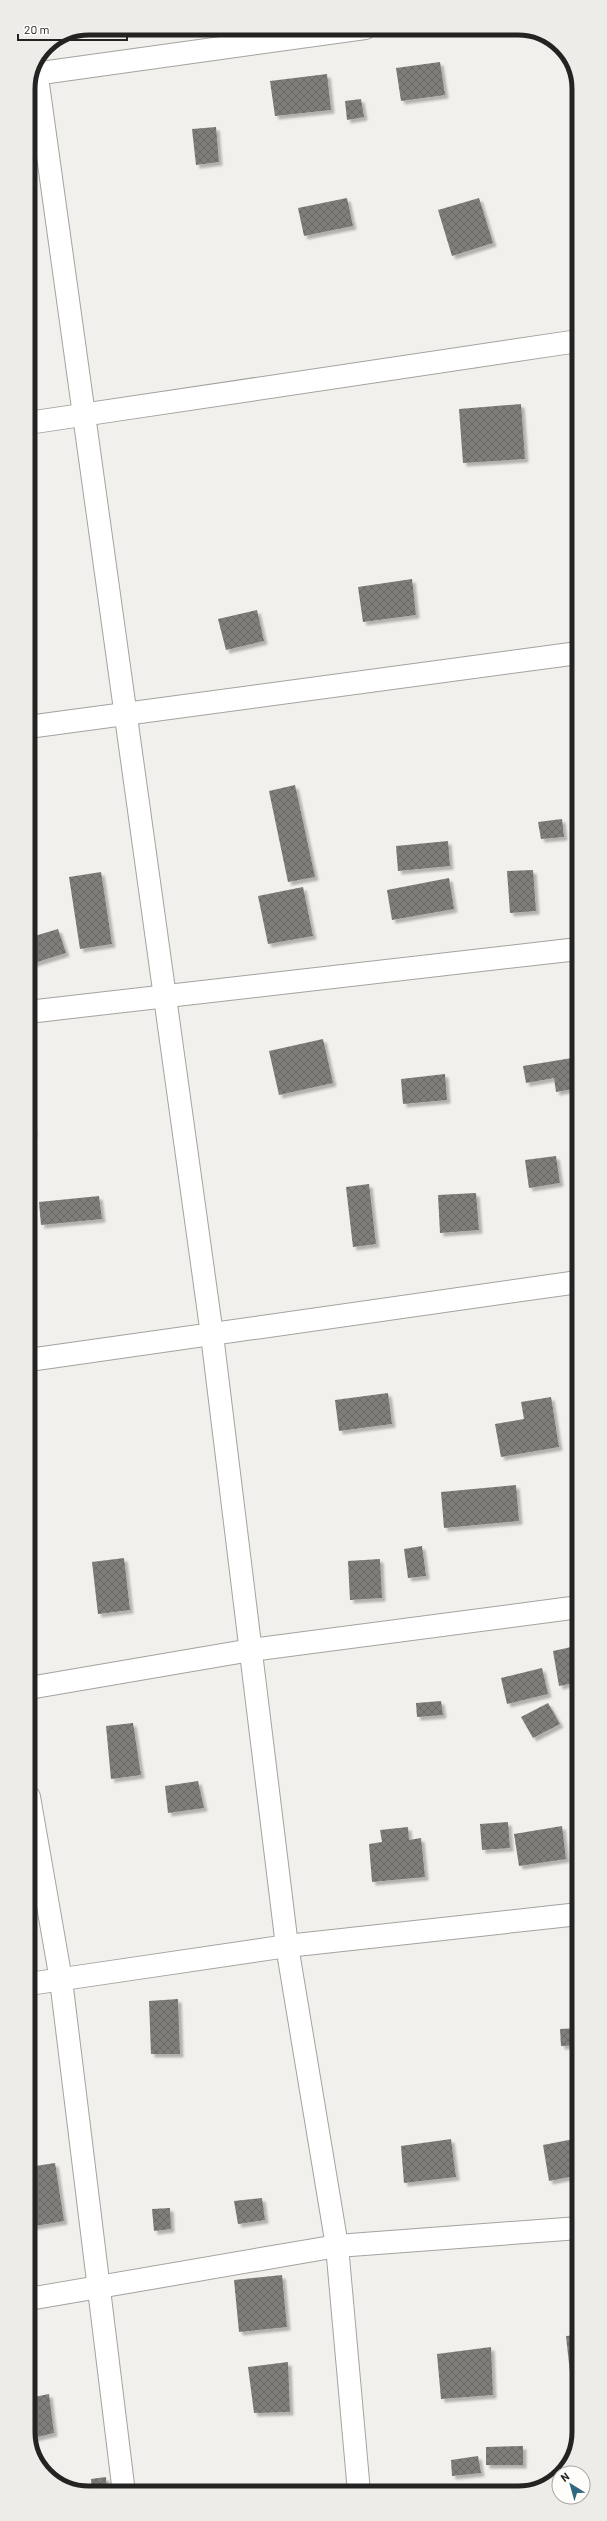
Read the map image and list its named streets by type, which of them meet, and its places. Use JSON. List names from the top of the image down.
{
  "scale_bar": "20 m",
  "north": "top left"
}
